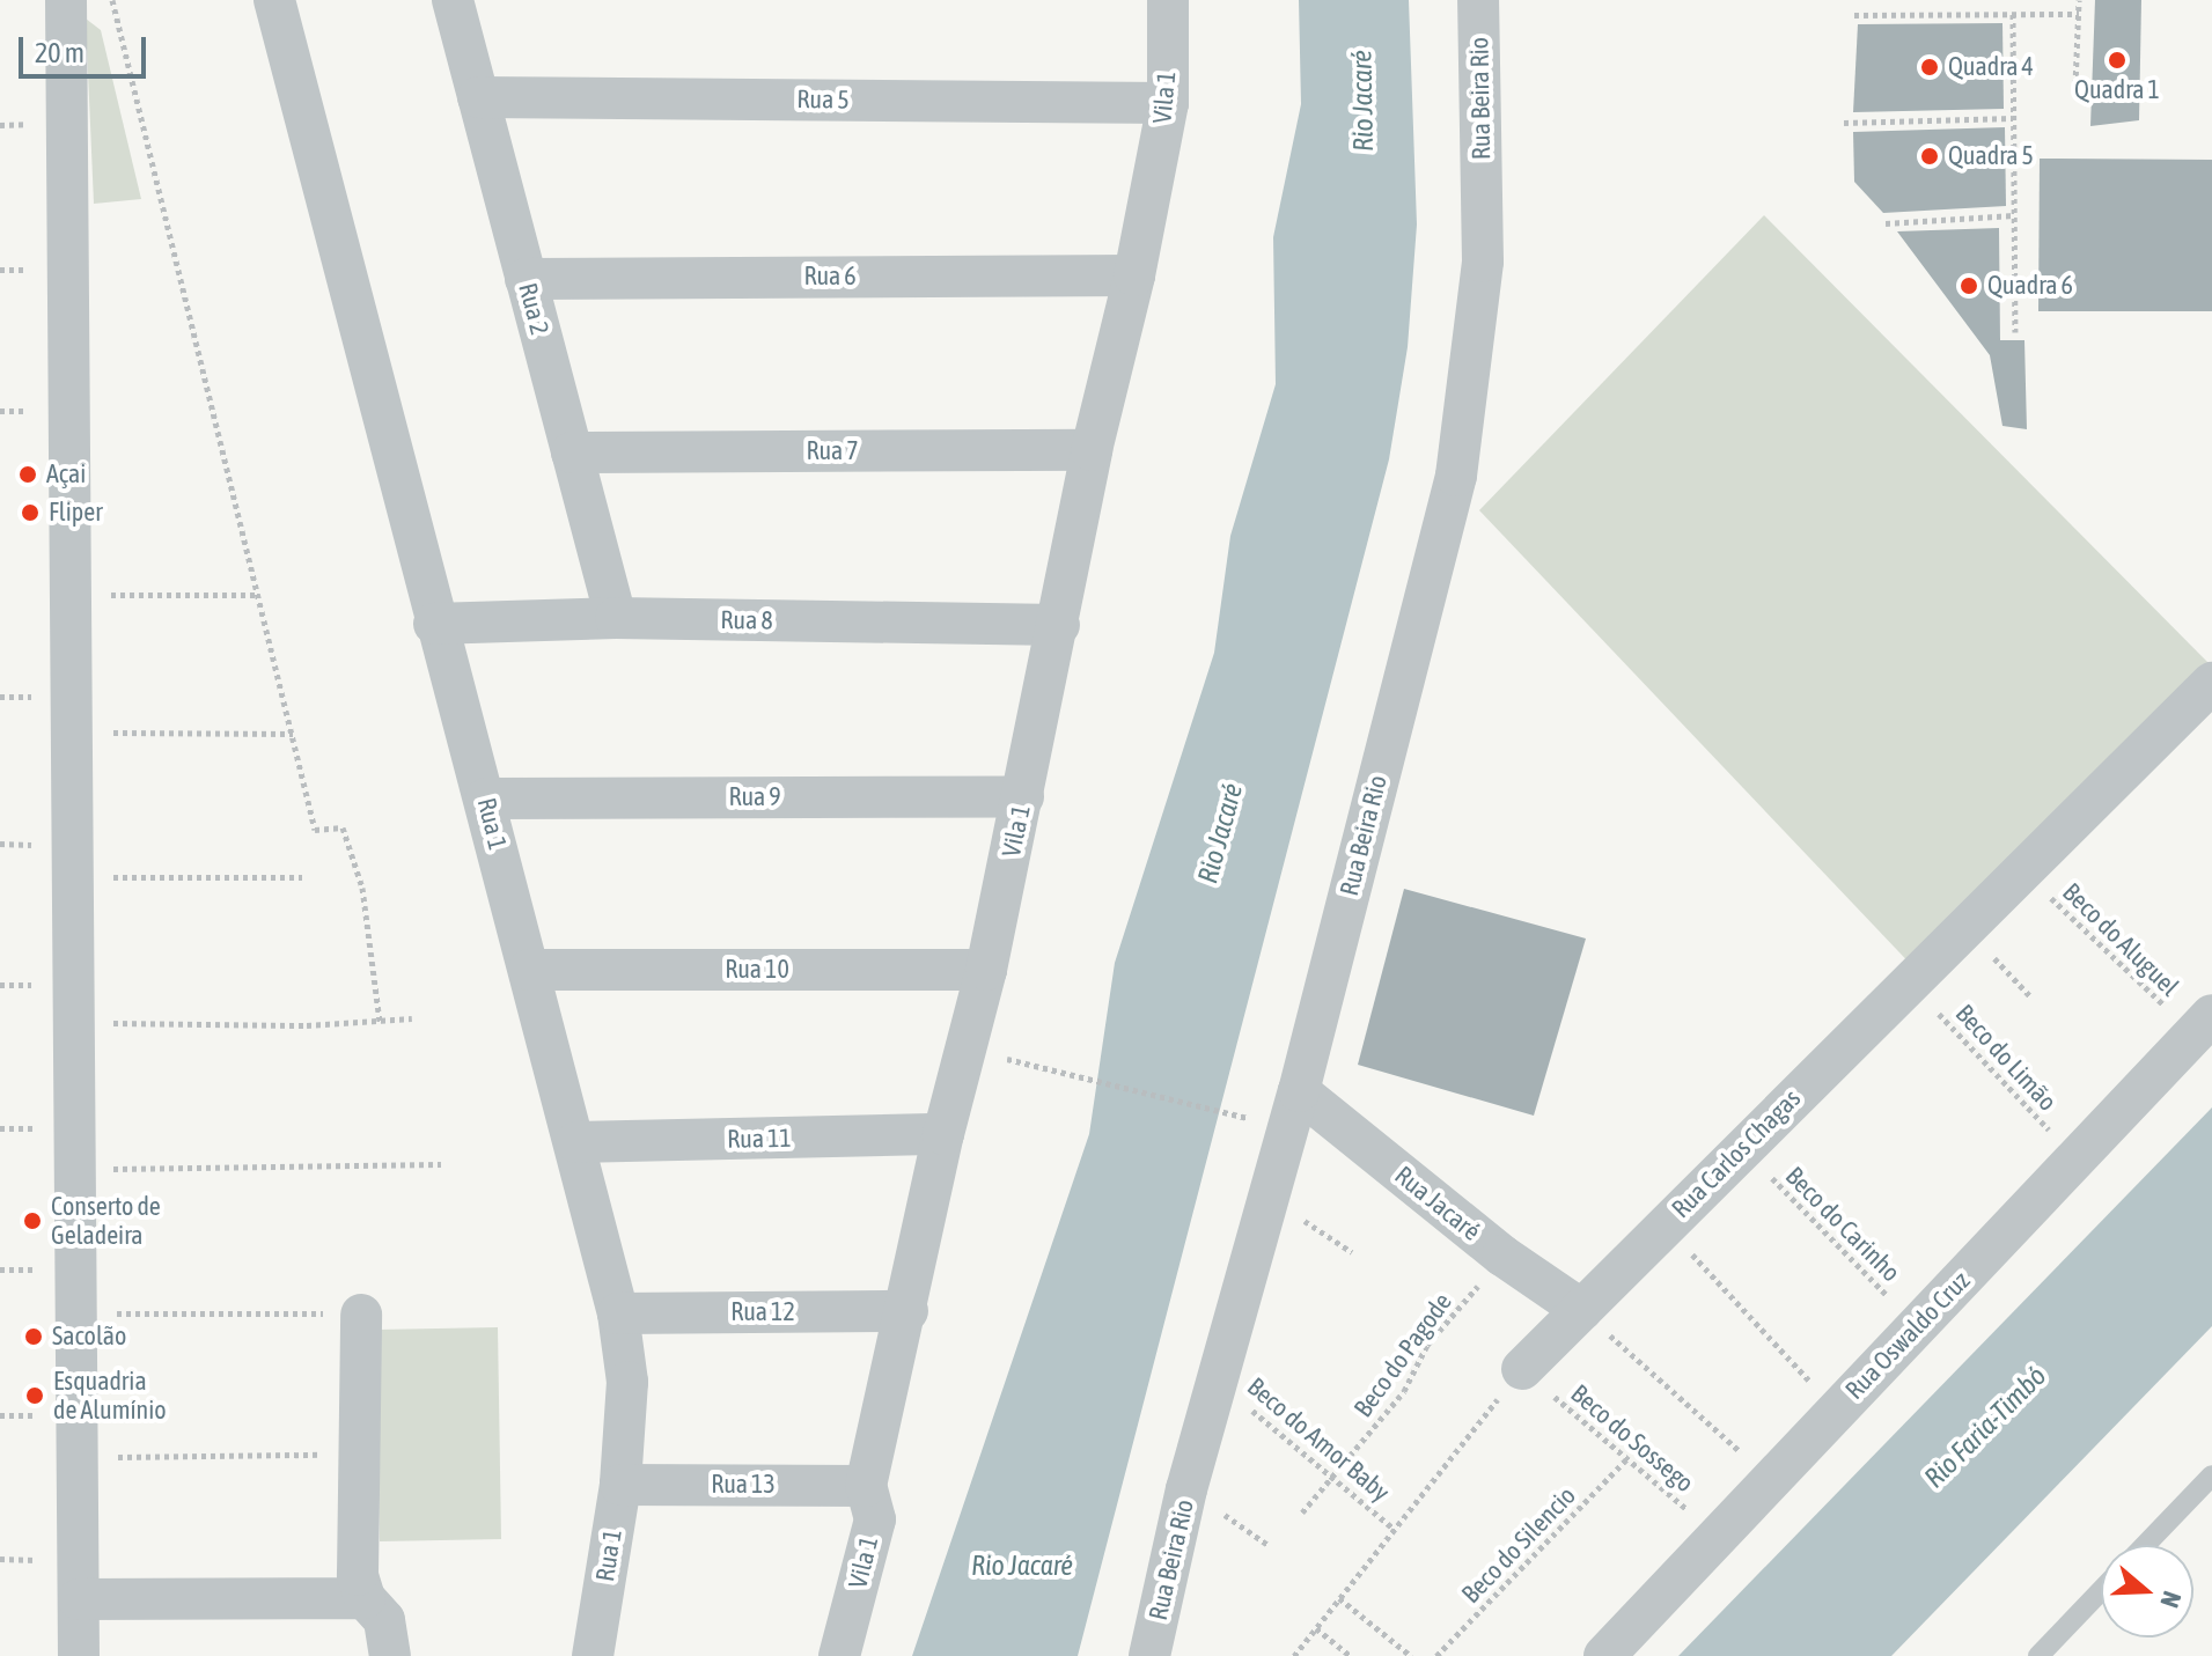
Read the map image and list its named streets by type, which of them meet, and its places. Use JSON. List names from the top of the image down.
{
  "streets": {
    "street": [
      "Vila 1",
      "Rua Beira Rio",
      "Rua 5",
      "Rua 6",
      "Rua 2",
      "Rua 7",
      "Rua 8",
      "Rua 9",
      "Rua 1",
      "Rua 10",
      "Rua 11",
      "Rua Carlos Chagas",
      "Rua Jacaré",
      "Rua 12",
      "Rua Oswaldo Cruz",
      "Rua 13"
    ],
    "path": [
      "Beco do Aluguel",
      "Beco do Limão",
      "Beco do Carinho",
      "Beco do Pagode",
      "Beco do Sossego",
      "Beco do Amor Baby",
      "Beco do Silencio"
    ]
  },
  "crossings": [
    ["Vila 1", "Rua 5"],
    ["Vila 1", "Rua 6"],
    ["Vila 1", "Rua 7"],
    ["Vila 1", "Rua 8"],
    ["Vila 1", "Rua 9"],
    ["Vila 1", "Rua 10"],
    ["Vila 1", "Rua 11"],
    ["Vila 1", "Rua 12"],
    ["Vila 1", "Rua 13"],
    ["Rua Beira Rio", "Rua Jacaré"],
    ["Rua Beira Rio", "Beco do Amor Baby"],
    ["Rua 5", "Rua 2"],
    ["Rua 6", "Rua 2"],
    ["Rua 2", "Rua 7"],
    ["Rua 2", "Rua 8"],
    ["Rua 8", "Rua 1"],
    ["Rua 9", "Rua 1"],
    ["Rua 1", "Rua 10"],
    ["Rua 1", "Rua 11"],
    ["Rua 1", "Rua 12"],
    ["Rua 1", "Rua 13"],
    ["Beco do Aluguel", "Rua Carlos Chagas"],
    ["Beco do Aluguel", "Rua Oswaldo Cruz"],
    ["Beco do Limão", "Rua Carlos Chagas"],
    ["Beco do Limão", "Rua Oswaldo Cruz"],
    ["Rua Carlos Chagas", "Rua Jacaré"],
    ["Rua Carlos Chagas", "Beco do Carinho"],
    ["Rua Carlos Chagas", "Beco do Sossego"],
    ["Rua Jacaré", "Beco do Pagode"],
    ["Beco do Carinho", "Rua Oswaldo Cruz"],
    ["Rua Oswaldo Cruz", "Beco do Sossego"],
    ["Beco do Pagode", "Beco do Amor Baby"],
    ["Beco do Sossego", "Beco do Silencio"]
  ],
  "water": ["Rio Jacaré", "Rio Faria-Timbó"],
  "places": [
    "Quadra 1",
    "Quadra 4",
    "Quadra 5",
    "Quadra 6",
    "Açai",
    "Fliper",
    "Conserto de Geladeira",
    "Sacolão",
    "Esquadria de Alumínio"
  ],
  "scale_bar": "20 m",
  "north": "right"
}
